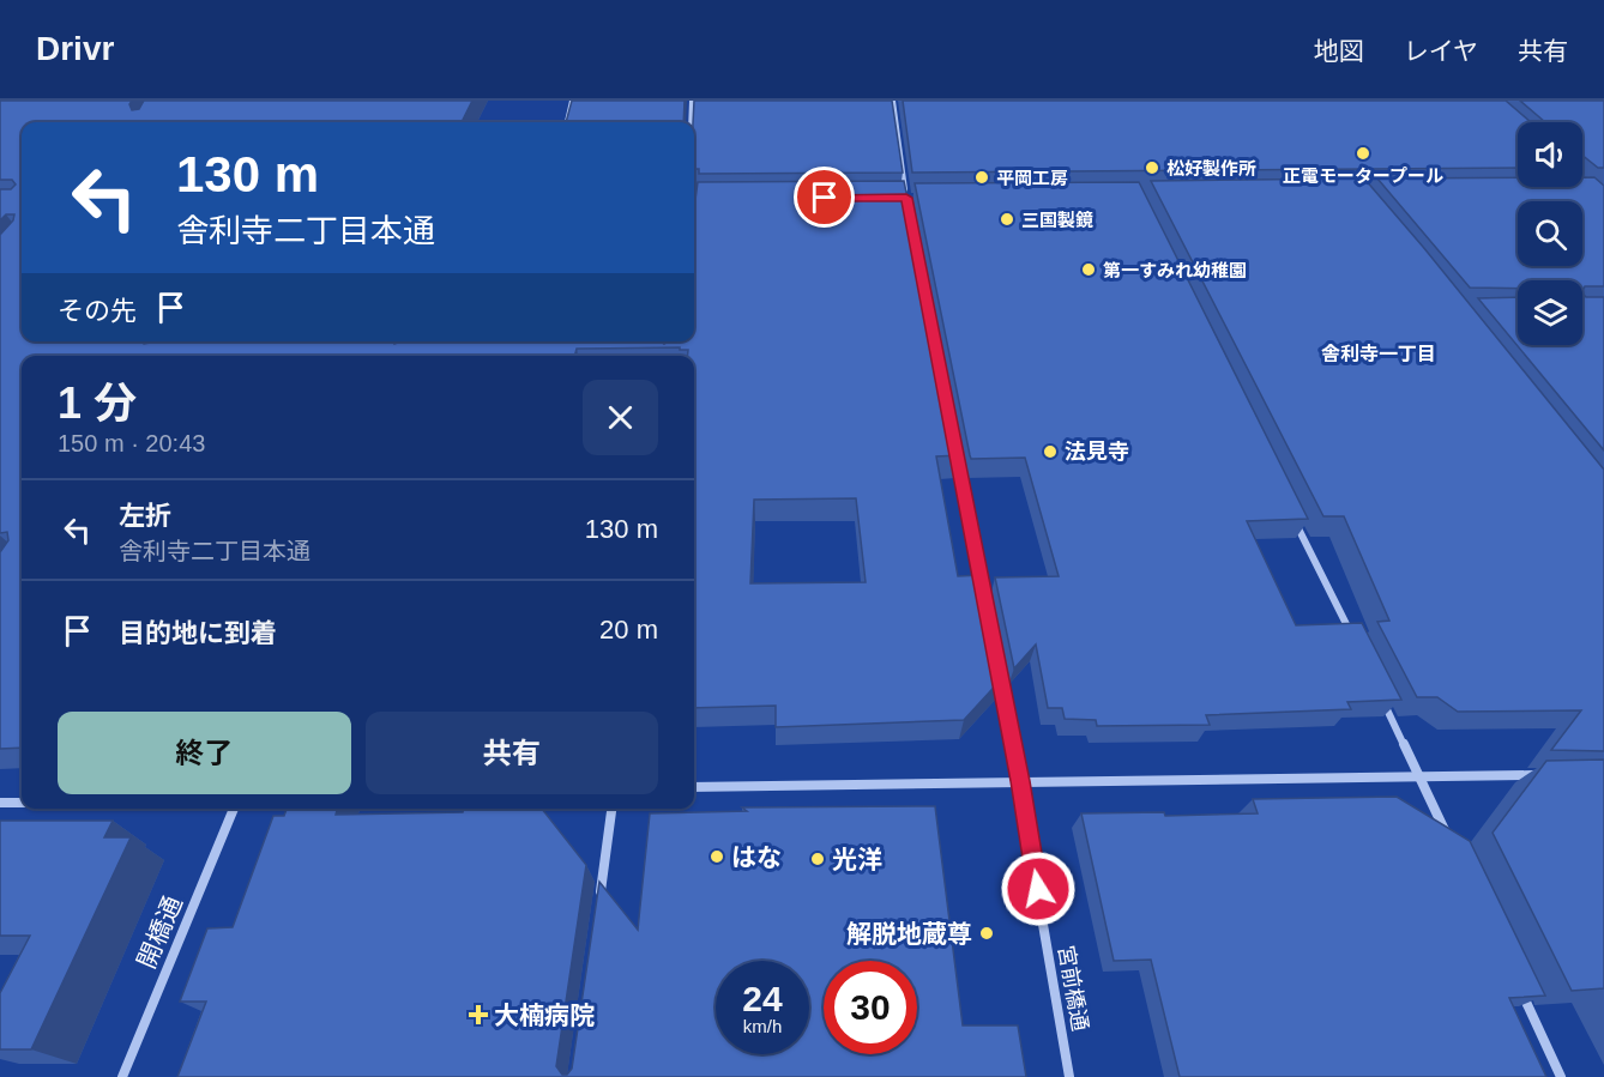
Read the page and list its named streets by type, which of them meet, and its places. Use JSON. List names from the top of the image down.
{
  "streets": {
    "street": ["開橋通", "宮前橋通"]
  },
  "districts": ["舎利寺一丁目"],
  "places": {
    "other": [
      "正電モータープール",
      "松好製作所",
      "平岡工房",
      "三国製鏡",
      "第一すみれ幼稚園",
      "法見寺",
      "はな",
      "光洋",
      "解脱地蔵尊"
    ],
    "health": ["大楠病院"]
  },
  "page": {
    "header": "Drivr",
    "nav": ["地図", "レイヤ", "共有"],
    "turn": ["130 m", "舎利寺二丁目本通"],
    "then": "その先",
    "heading": ["1 分", "150 m · 20:43"],
    "list": [
      {
        "name": "左折",
        "note": "舎利寺二丁目本通",
        "value": "130 m"
      },
      {
        "name": "目的地に到着",
        "value": "20 m"
      }
    ],
    "buttons": ["終了", "共有"],
    "speed": "24 km/h",
    "limit": "30"
  }
}
